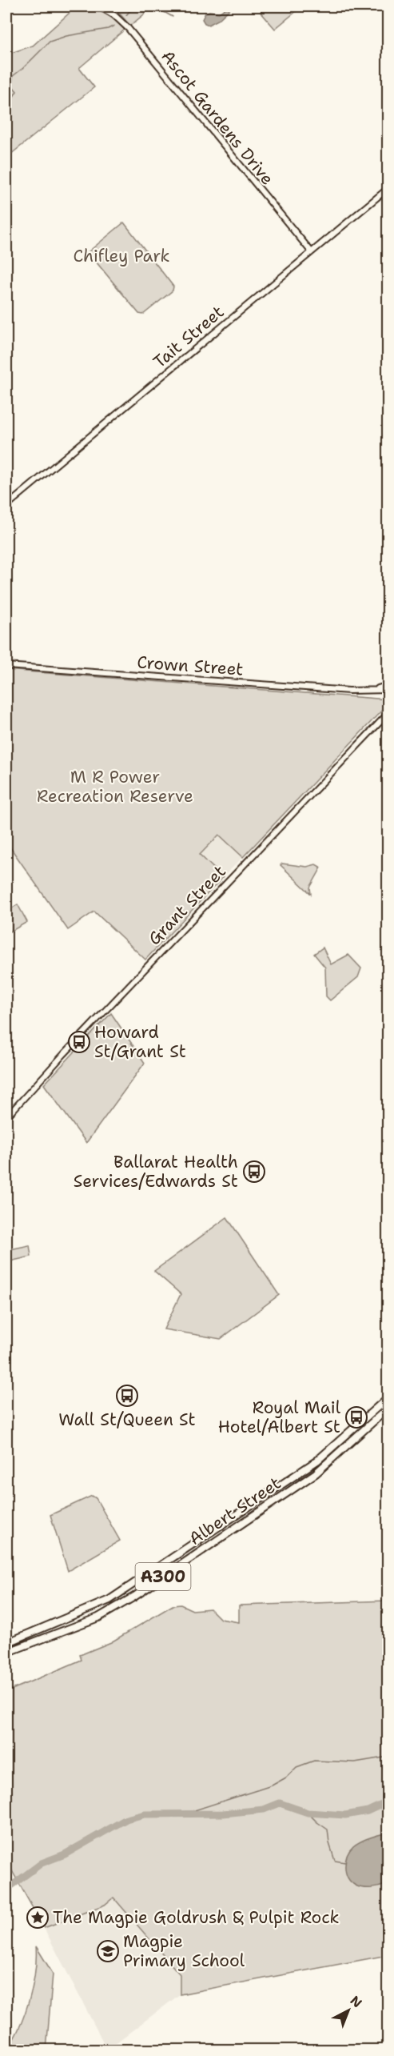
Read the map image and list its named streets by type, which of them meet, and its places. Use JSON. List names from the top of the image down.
{
  "streets": {
    "highway": ["Albert Street", "A300"],
    "street": [
      "Ascot Gardens Drive",
      "Tait Street",
      "Crown Street",
      "Grant Street"
    ]
  },
  "crossings": [
    ["Ascot Gardens Drive", "Tait Street"]
  ],
  "parks": ["Chifley Park", "M R Power Recreation Reserve"],
  "places": {
    "bus stop": [
      "Howard St/Grant St",
      "Ballarat Health Services/Edwards St",
      "Wall St/Queen St",
      "Royal Mail Hotel/Albert St"
    ],
    "place": ["The Magpie Goldrush & Pulpit Rock"],
    "school or university": ["Magpie Primary School"]
  },
  "north": "top right"
}
